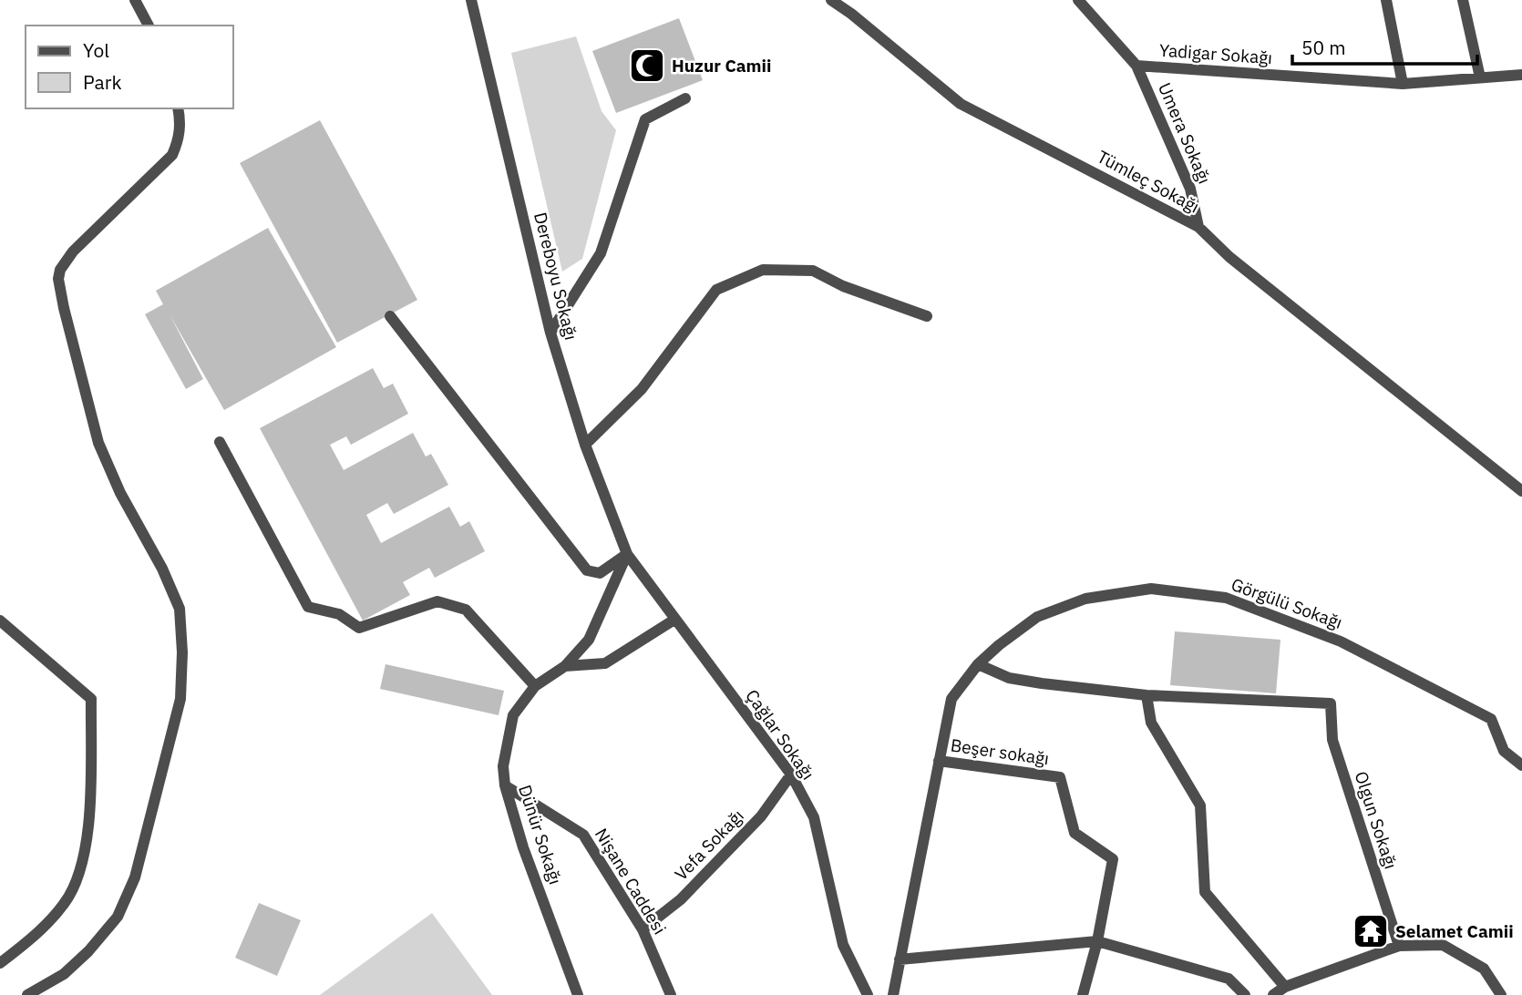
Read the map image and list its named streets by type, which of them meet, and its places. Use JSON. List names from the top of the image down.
{
  "streets": {
    "street": [
      "Yadigar Sokağı",
      "Umera Sokağı",
      "Tümleç Sokağı",
      "Dereboyu Sokağı",
      "Görgülü Sokağı",
      "Çağlar Sokağı",
      "Beşer sokağı",
      "Olgun Sokağı",
      "Dünür Sokağı",
      "Vefa Sokağı",
      "Nişane Caddesi"
    ]
  },
  "crossings": [
    ["Yadigar Sokağı", "Umera Sokağı"],
    ["Umera Sokağı", "Tümleç Sokağı"],
    ["Dereboyu Sokağı", "Çağlar Sokağı"],
    ["Dereboyu Sokağı", "Dünür Sokağı"],
    ["Görgülü Sokağı", "Beşer sokağı"],
    ["Çağlar Sokağı", "Dünür Sokağı"],
    ["Çağlar Sokağı", "Vefa Sokağı"],
    ["Dünür Sokağı", "Nişane Caddesi"],
    ["Vefa Sokağı", "Nişane Caddesi"]
  ],
  "places": {
    "mosque": ["Huzur Camii"],
    "temple": ["Selamet Camii"]
  },
  "legend": ["Yol", "Park"],
  "scale_bar": "50 m"
}
